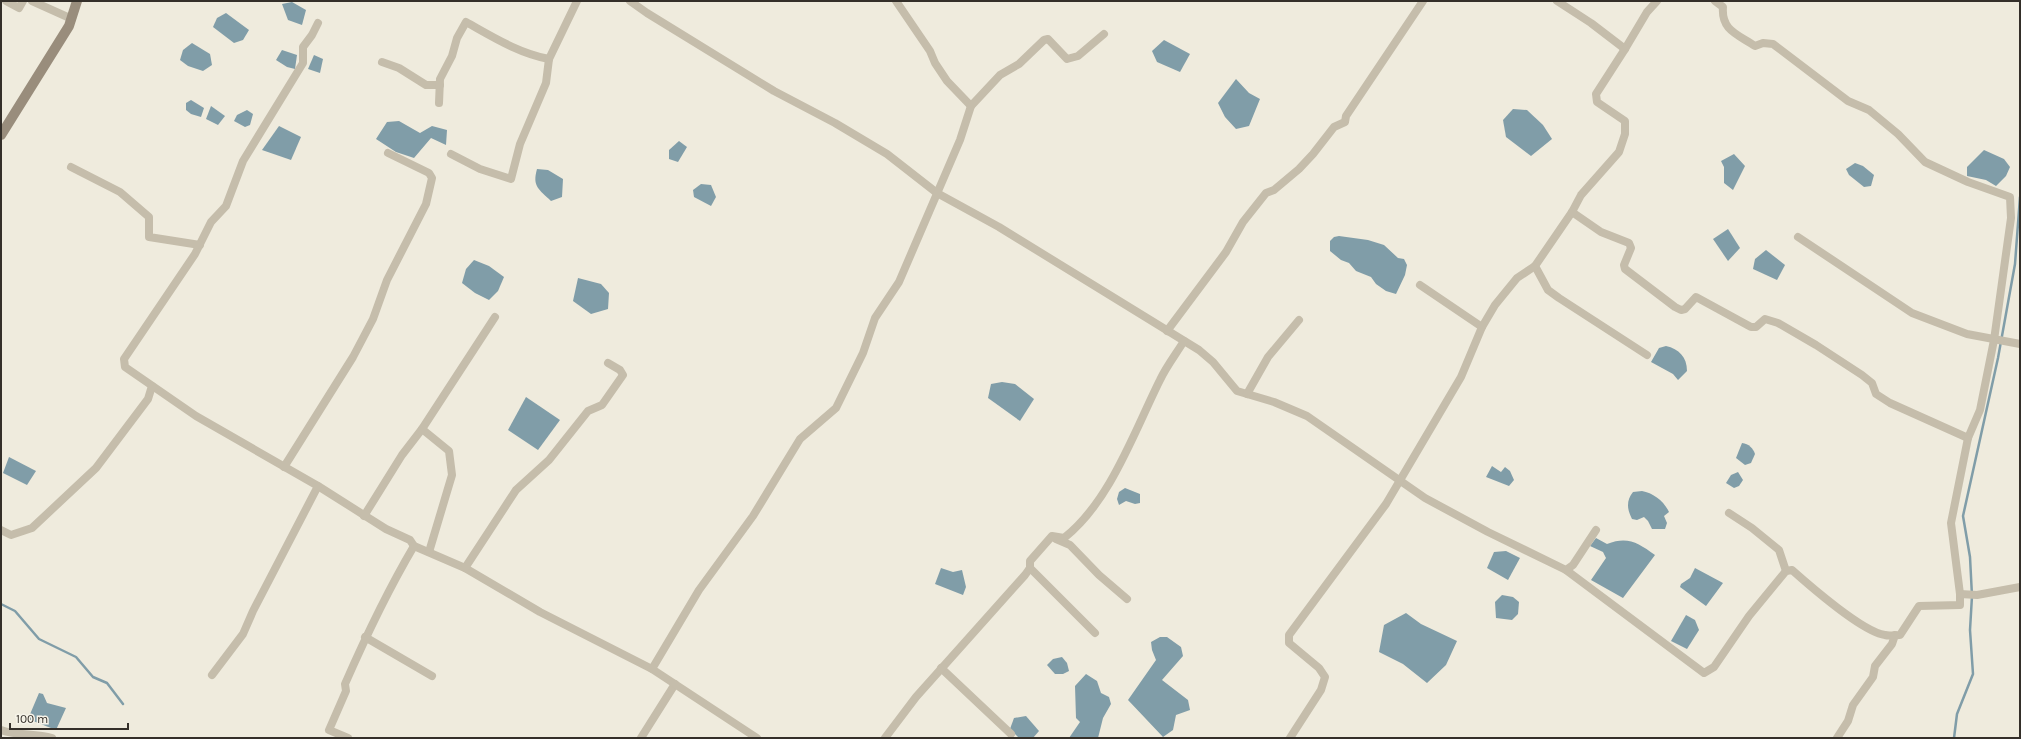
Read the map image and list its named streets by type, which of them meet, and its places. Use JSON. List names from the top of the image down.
{
  "scale_bar": "100 m"
}
